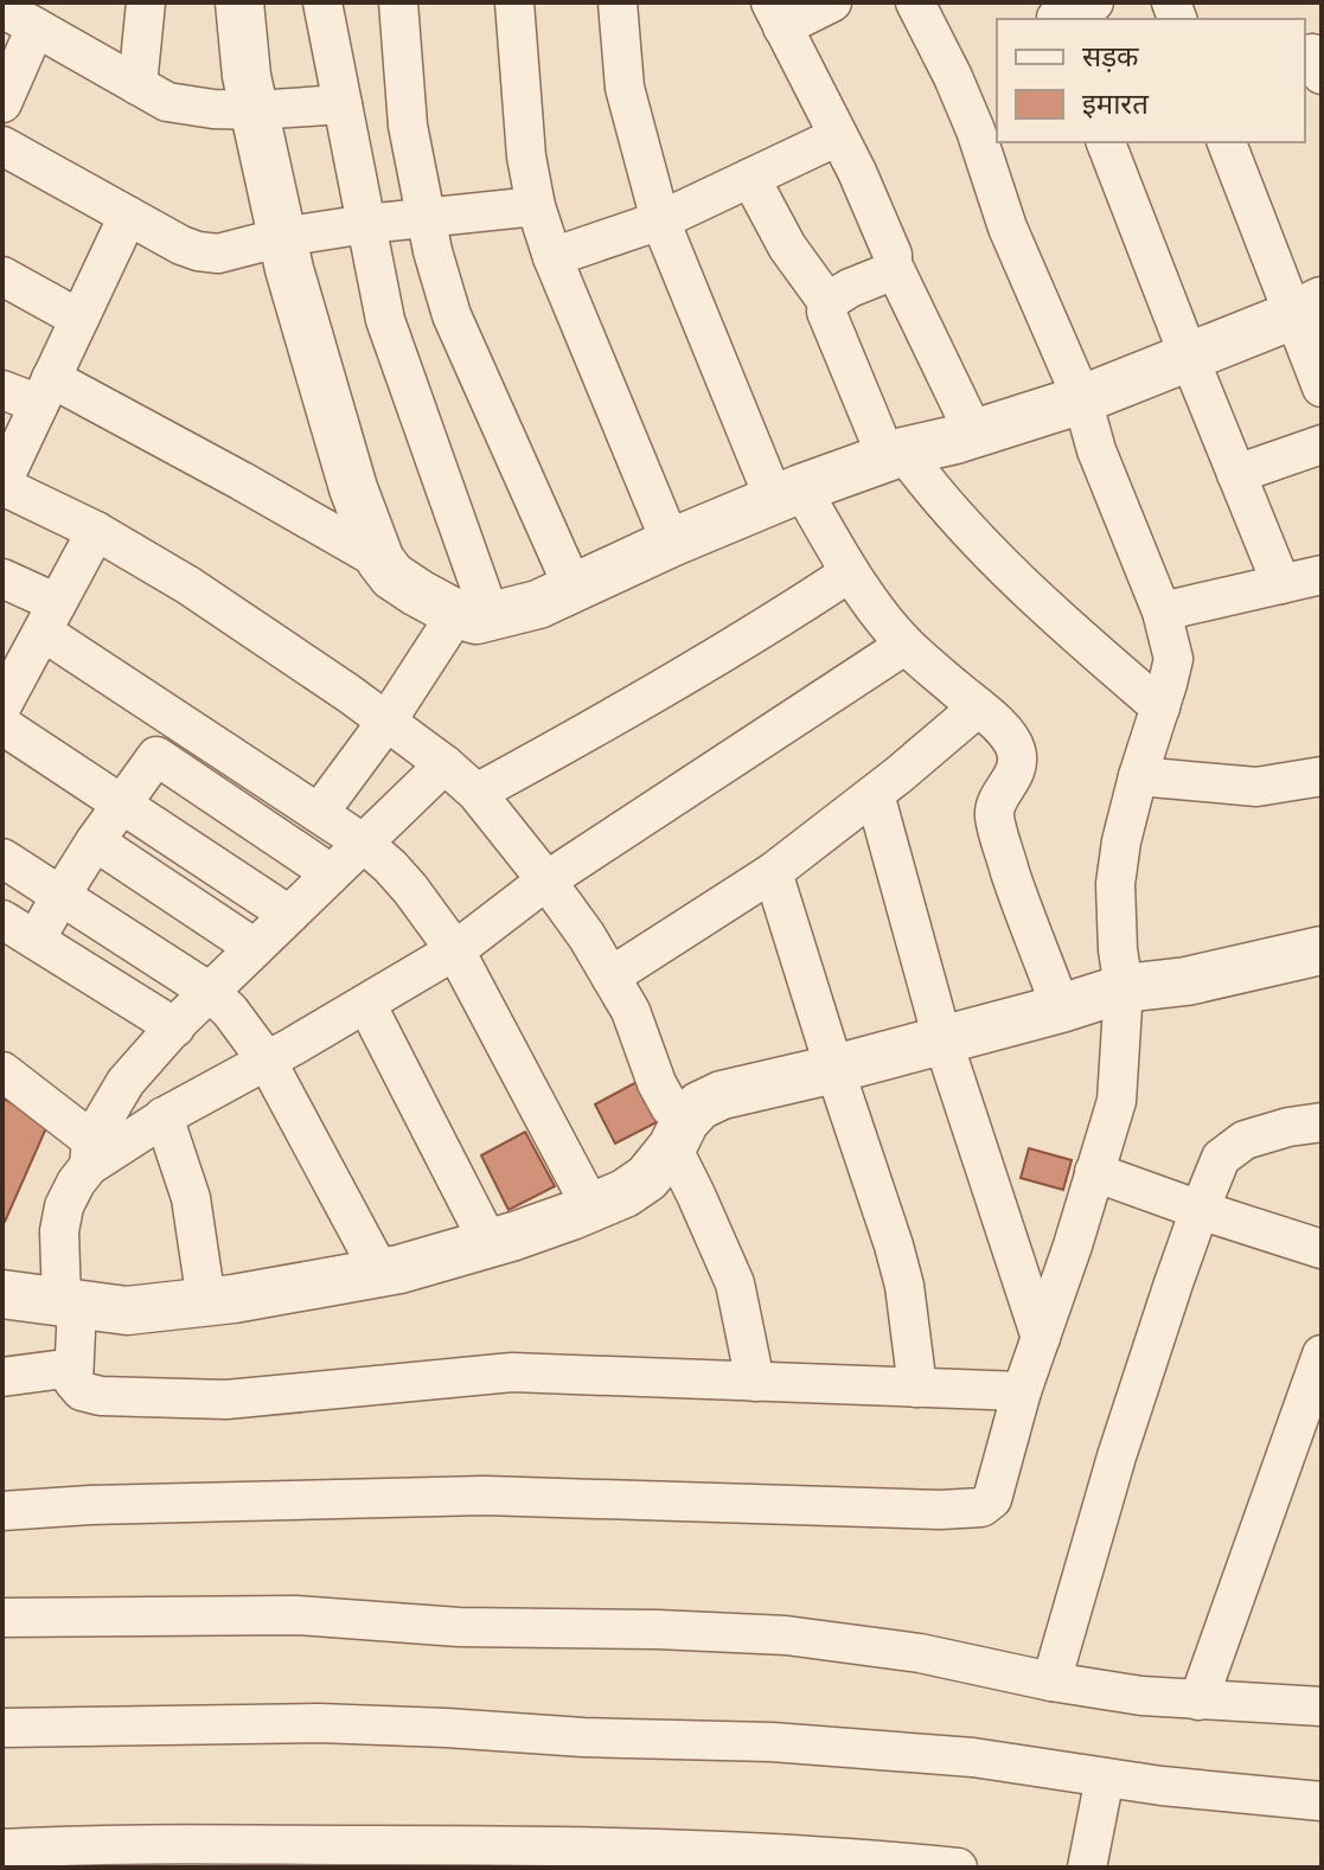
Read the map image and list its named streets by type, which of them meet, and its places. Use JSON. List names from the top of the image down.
{
  "legend": ["सड़क", "इमारत"]
}
